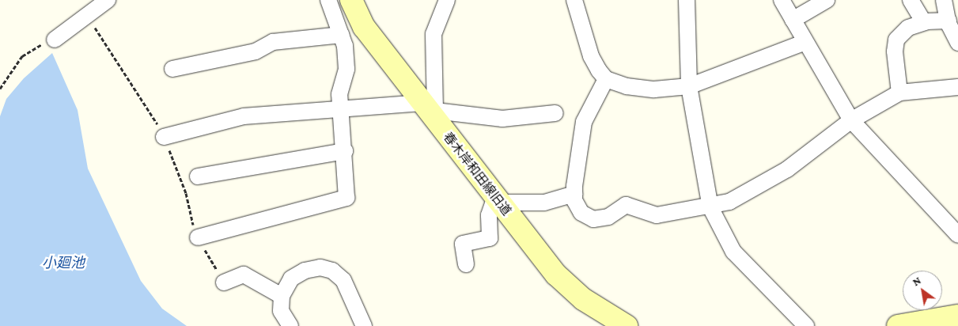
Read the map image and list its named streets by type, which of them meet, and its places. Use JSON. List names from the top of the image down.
{
  "streets": {
    "street": ["春木岸和田線旧道"]
  },
  "water": ["小廻池"],
  "north": "top left"
}
